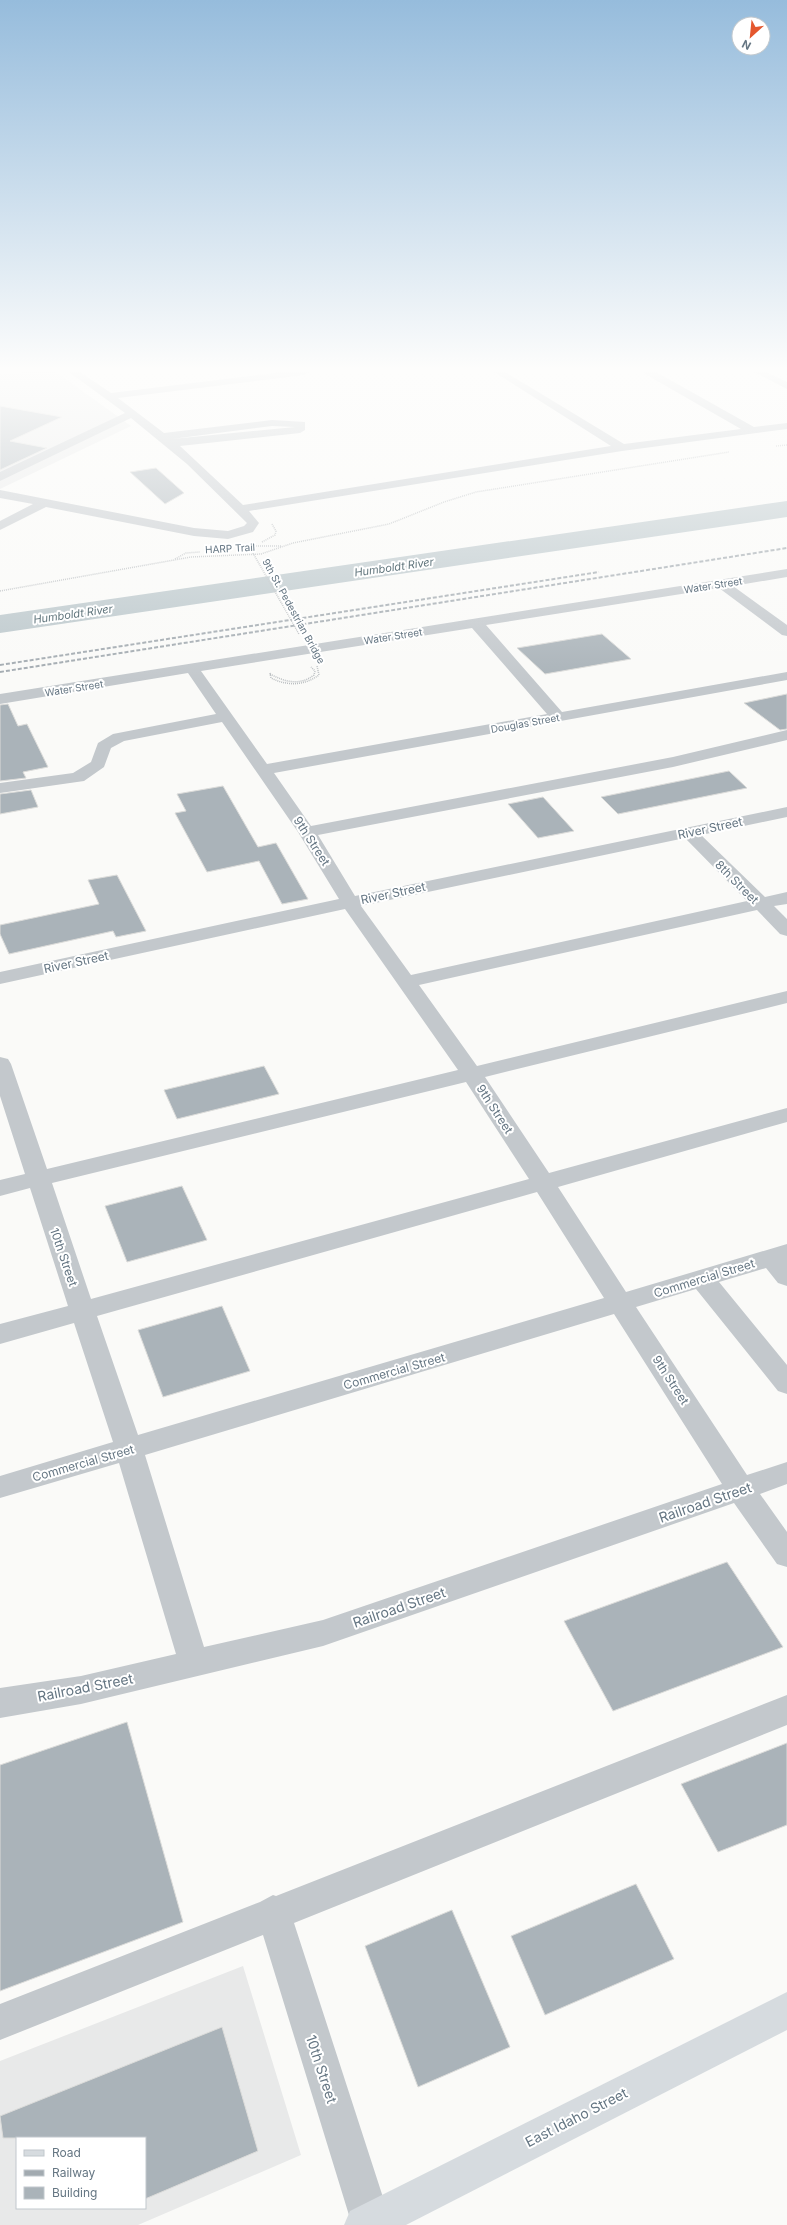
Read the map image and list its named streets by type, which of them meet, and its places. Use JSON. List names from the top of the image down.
{
  "streets": {
    "main road": ["East Idaho Street"],
    "street": [
      "Water Street",
      "Douglas Street",
      "River Street",
      "9th Street",
      "8th Street",
      "10th Street",
      "Commercial Street",
      "Railroad Street"
    ],
    "path": ["HARP Trail", "9th St. Pedestrian Bridge"]
  },
  "crossings": [
    ["HARP Trail", "9th St. Pedestrian Bridge"],
    ["Water Street", "9th Street"],
    ["Douglas Street", "9th Street"],
    ["River Street", "9th Street"],
    ["River Street", "8th Street"],
    ["9th Street", "Commercial Street"],
    ["9th Street", "Railroad Street"],
    ["10th Street", "Commercial Street"],
    ["10th Street", "Railroad Street"],
    ["10th Street", "East Idaho Street"]
  ],
  "water": ["Humboldt River"],
  "legend": ["Road", "Railway", "Building"],
  "north": "bottom left"
}
